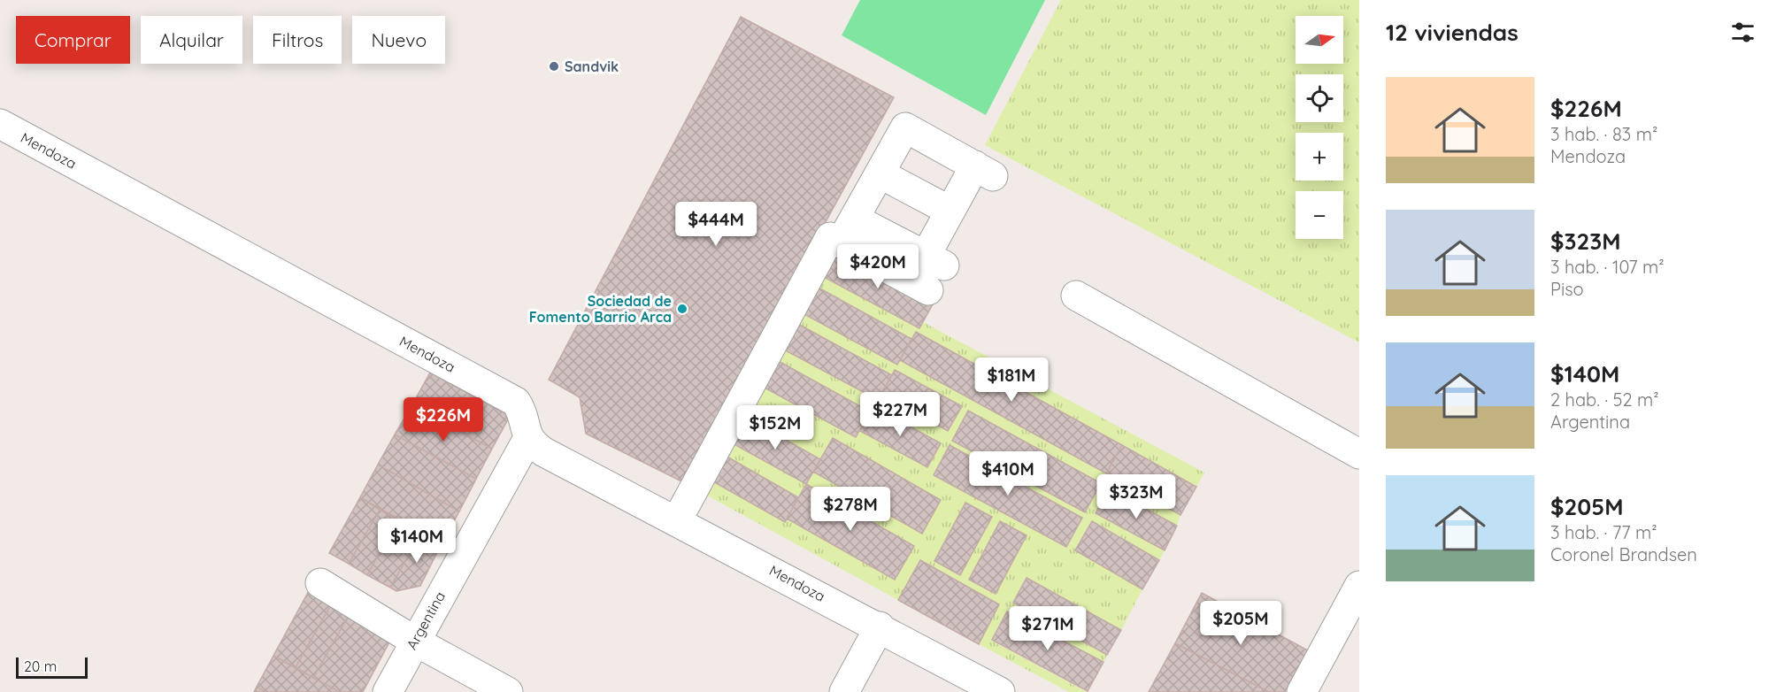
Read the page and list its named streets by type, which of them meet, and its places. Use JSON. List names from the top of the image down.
{
  "streets": {
    "street": ["Mendoza", "Argentina"]
  },
  "crossings": [
    ["Mendoza", "Argentina"]
  ],
  "places": ["Sandvik", "Sociedad de Fomento Barrio Arca"],
  "scale_bar": "20 m",
  "north": "right",
  "page": {
    "heading": "12 viviendas",
    "map_buttons": ["+", "−"],
    "chip": [
      "Comprar",
      "Alquilar",
      "Filtros",
      "Nuevo"
    ],
    "list": [
      {
        "name": "$226M",
        "note": "3 hab. · 83 m² · Mendoza"
      },
      {
        "name": "$323M",
        "note": "3 hab. · 107 m² · Piso"
      },
      {
        "name": "$140M",
        "note": "2 hab. · 52 m² · Argentina"
      },
      {
        "name": "$205M",
        "note": "3 hab. · 77 m² · Coronel Brandsen"
      }
    ],
    "price": [
      "$444M",
      "$420M",
      "$181M",
      "$227M",
      "$226M",
      "$152M",
      "$410M",
      "$323M",
      "$278M",
      "$140M",
      "$205M",
      "$271M"
    ],
    "scale": "20 m"
  }
}
